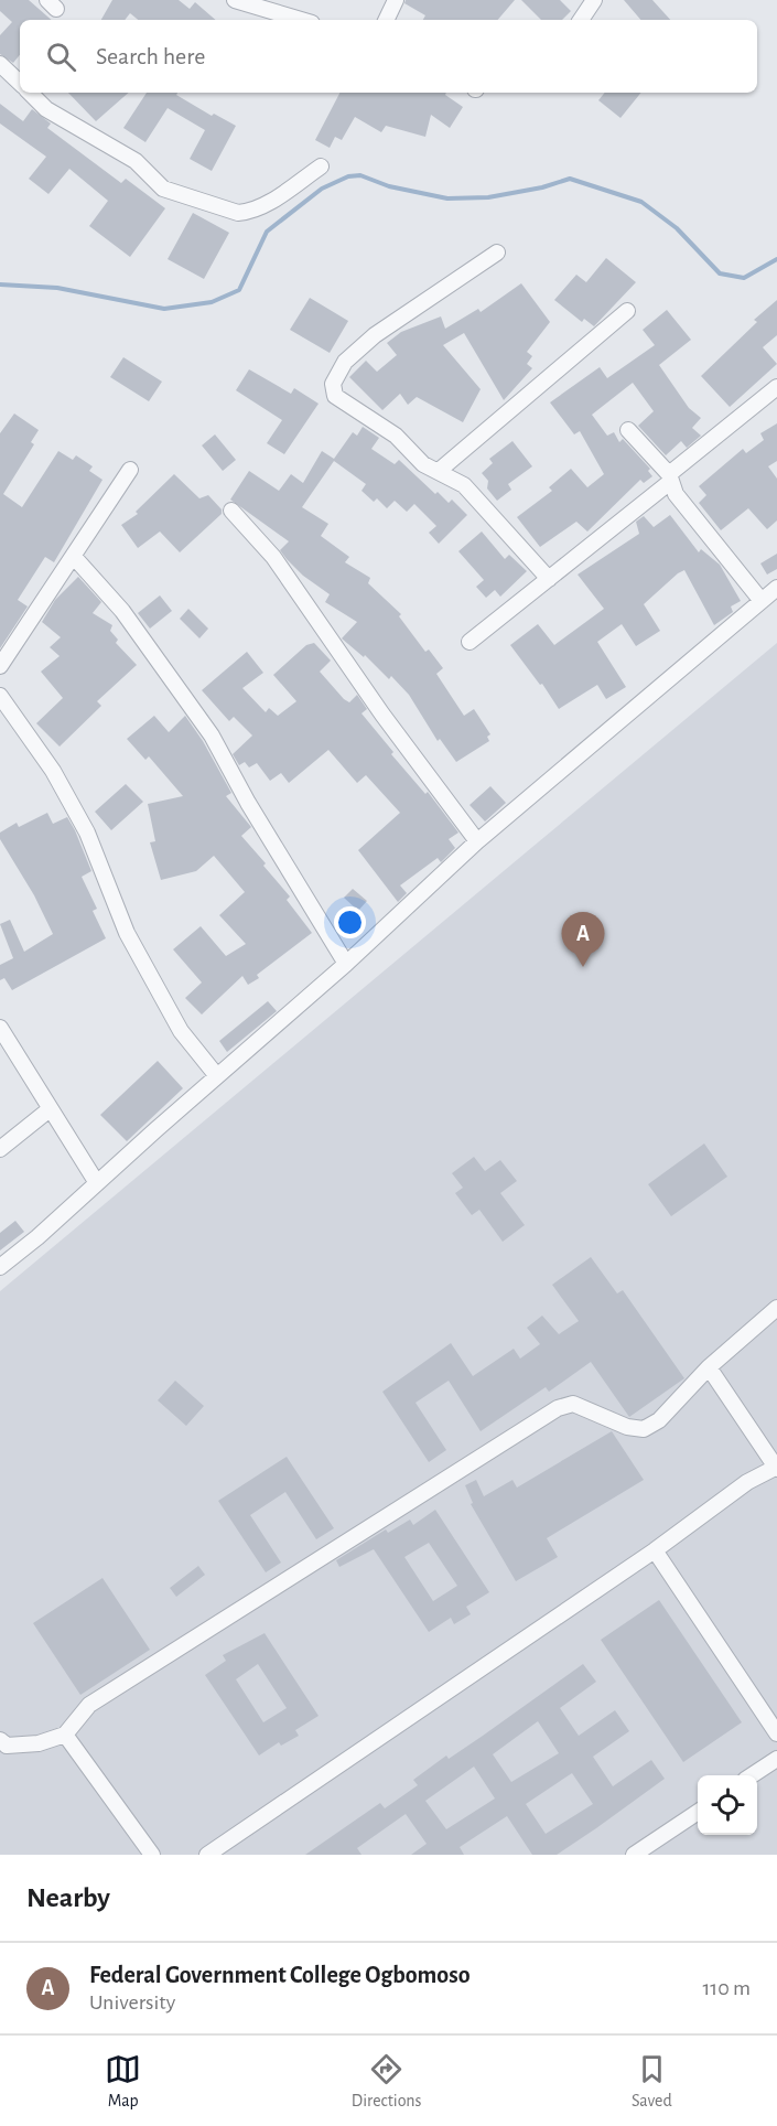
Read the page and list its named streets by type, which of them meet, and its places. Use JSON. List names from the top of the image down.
{
  "page": {
    "search": "Search here",
    "pins": "A",
    "heading": "Nearby",
    "list": [
      {
        "mark": "A",
        "name": "Federal Government College Ogbomoso",
        "note": "University",
        "value": "110 m"
      }
    ],
    "nav": ["Map", "Directions", "Saved"]
  }
}
